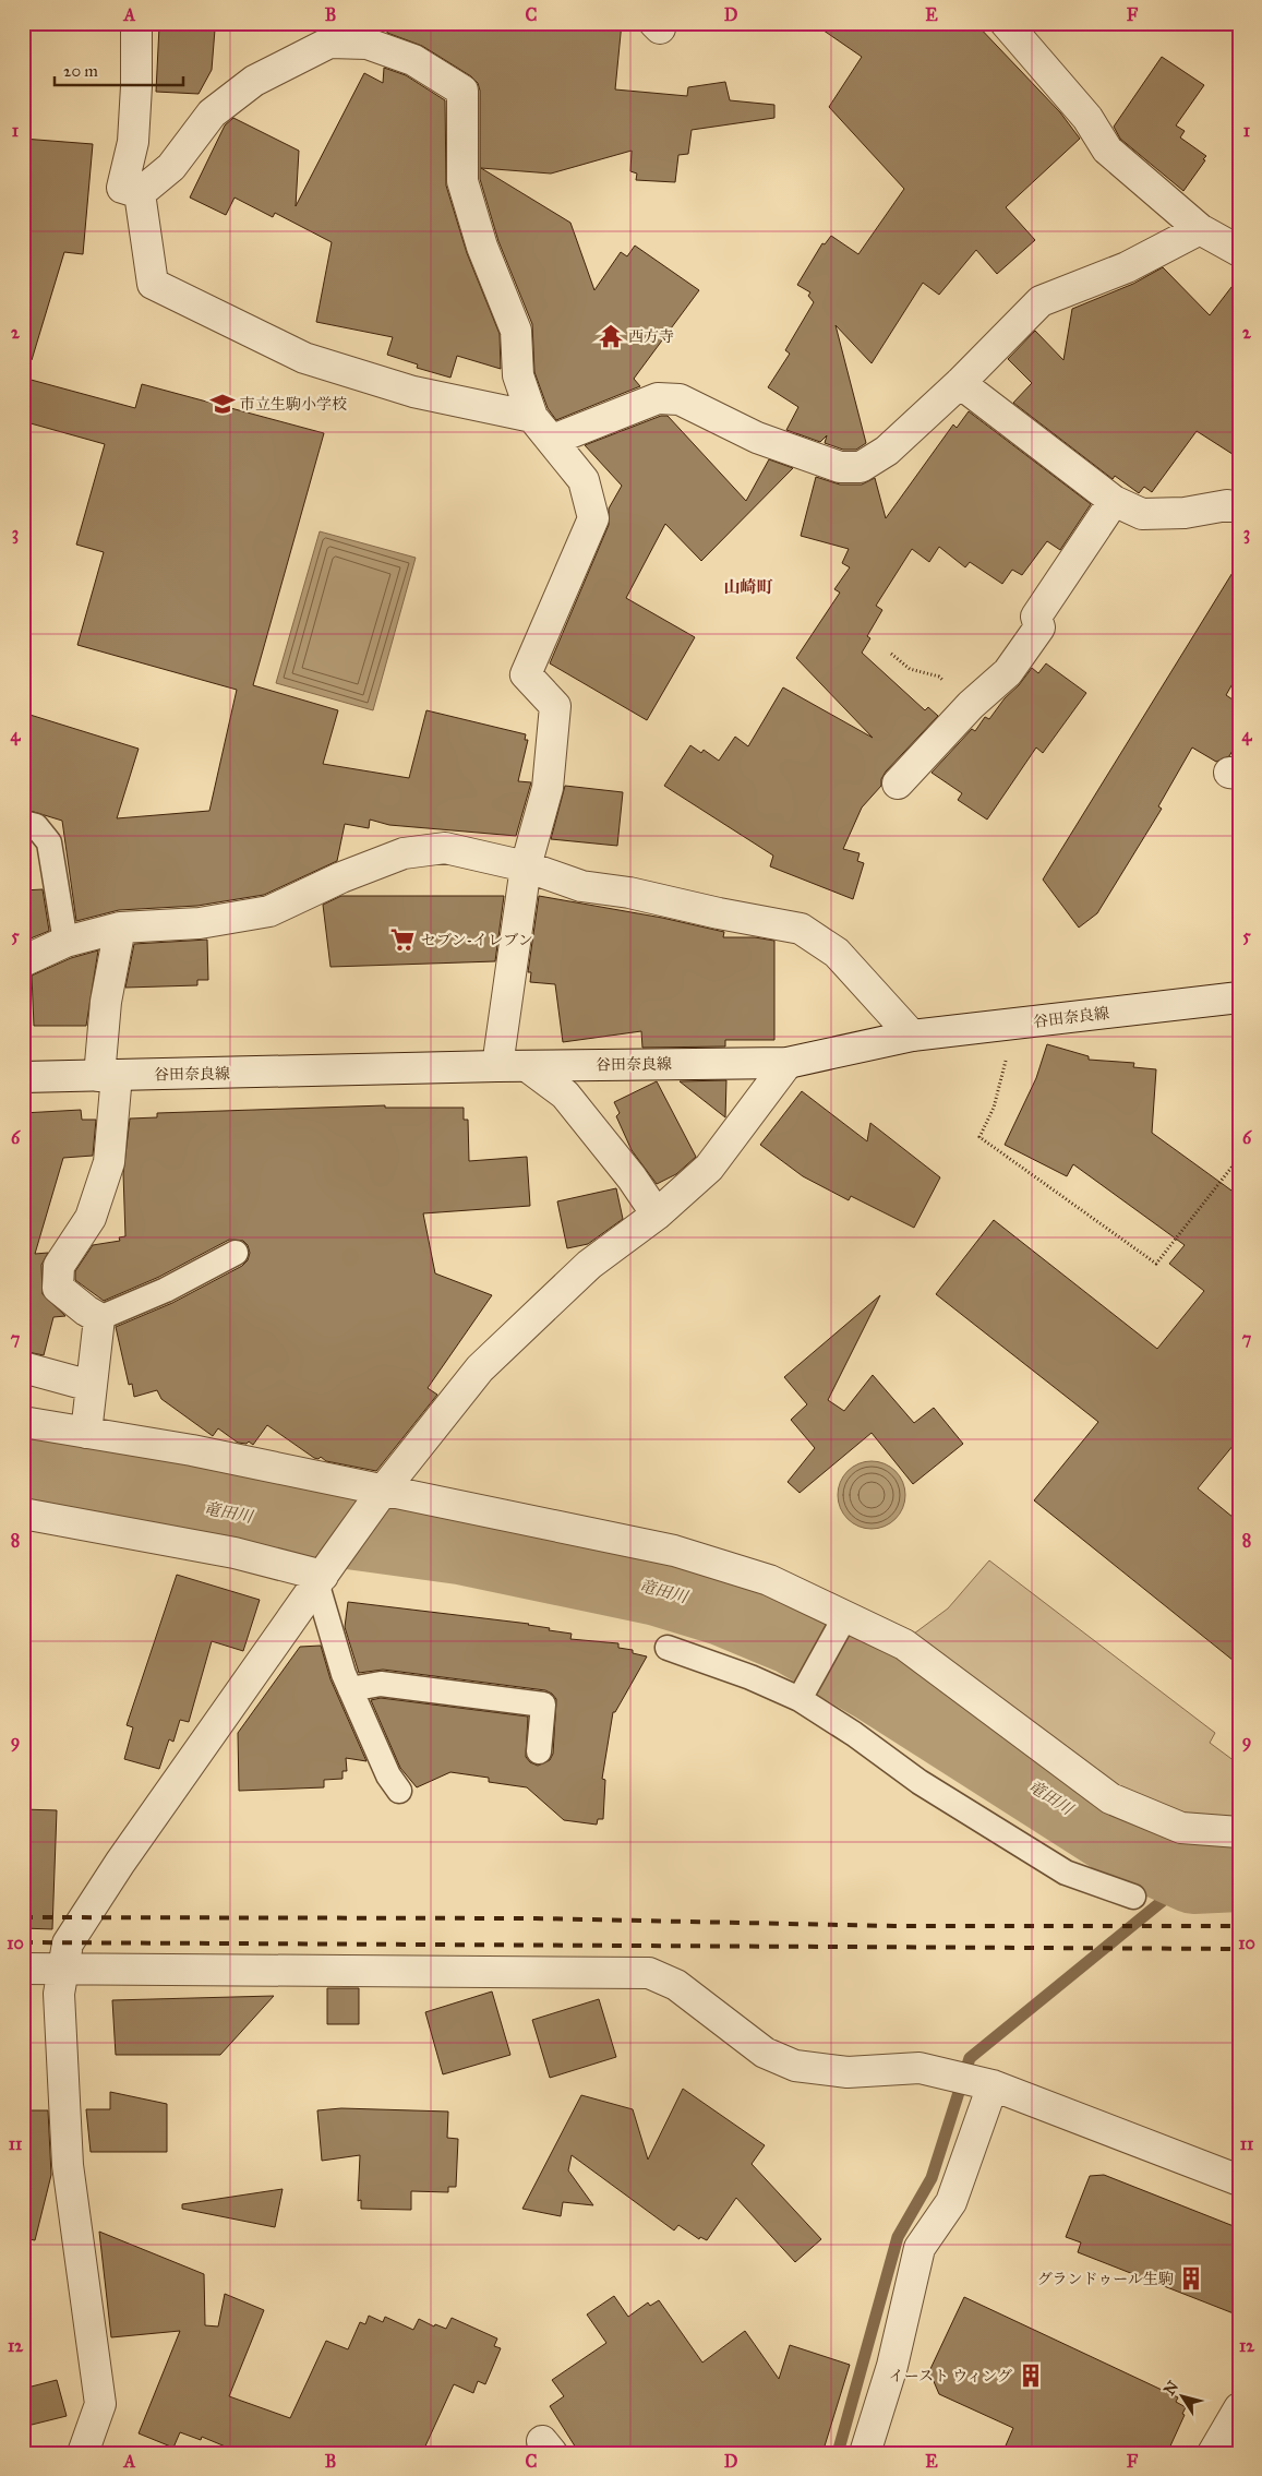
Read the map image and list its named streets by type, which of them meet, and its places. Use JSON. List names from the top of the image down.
{
  "streets": {
    "street": ["谷田奈良線"]
  },
  "districts": ["山崎町"],
  "water": ["竜田川"],
  "places": {
    "temple": ["西方寺"],
    "school or university": ["市立生駒小学校"],
    "supermarket": ["セブン-イレブン"],
    "building": ["グランドゥール生駒", "イースト ウィング"]
  },
  "scale_bar": "20 m",
  "north": "top left",
  "grid": {
    "columns": [
      "A",
      "B",
      "C",
      "D",
      "E",
      "F"
    ],
    "rows": [
      "1",
      "2",
      "3",
      "4",
      "5",
      "6",
      "7",
      "8",
      "9",
      "10",
      "11",
      "12"
    ]
  }
}
